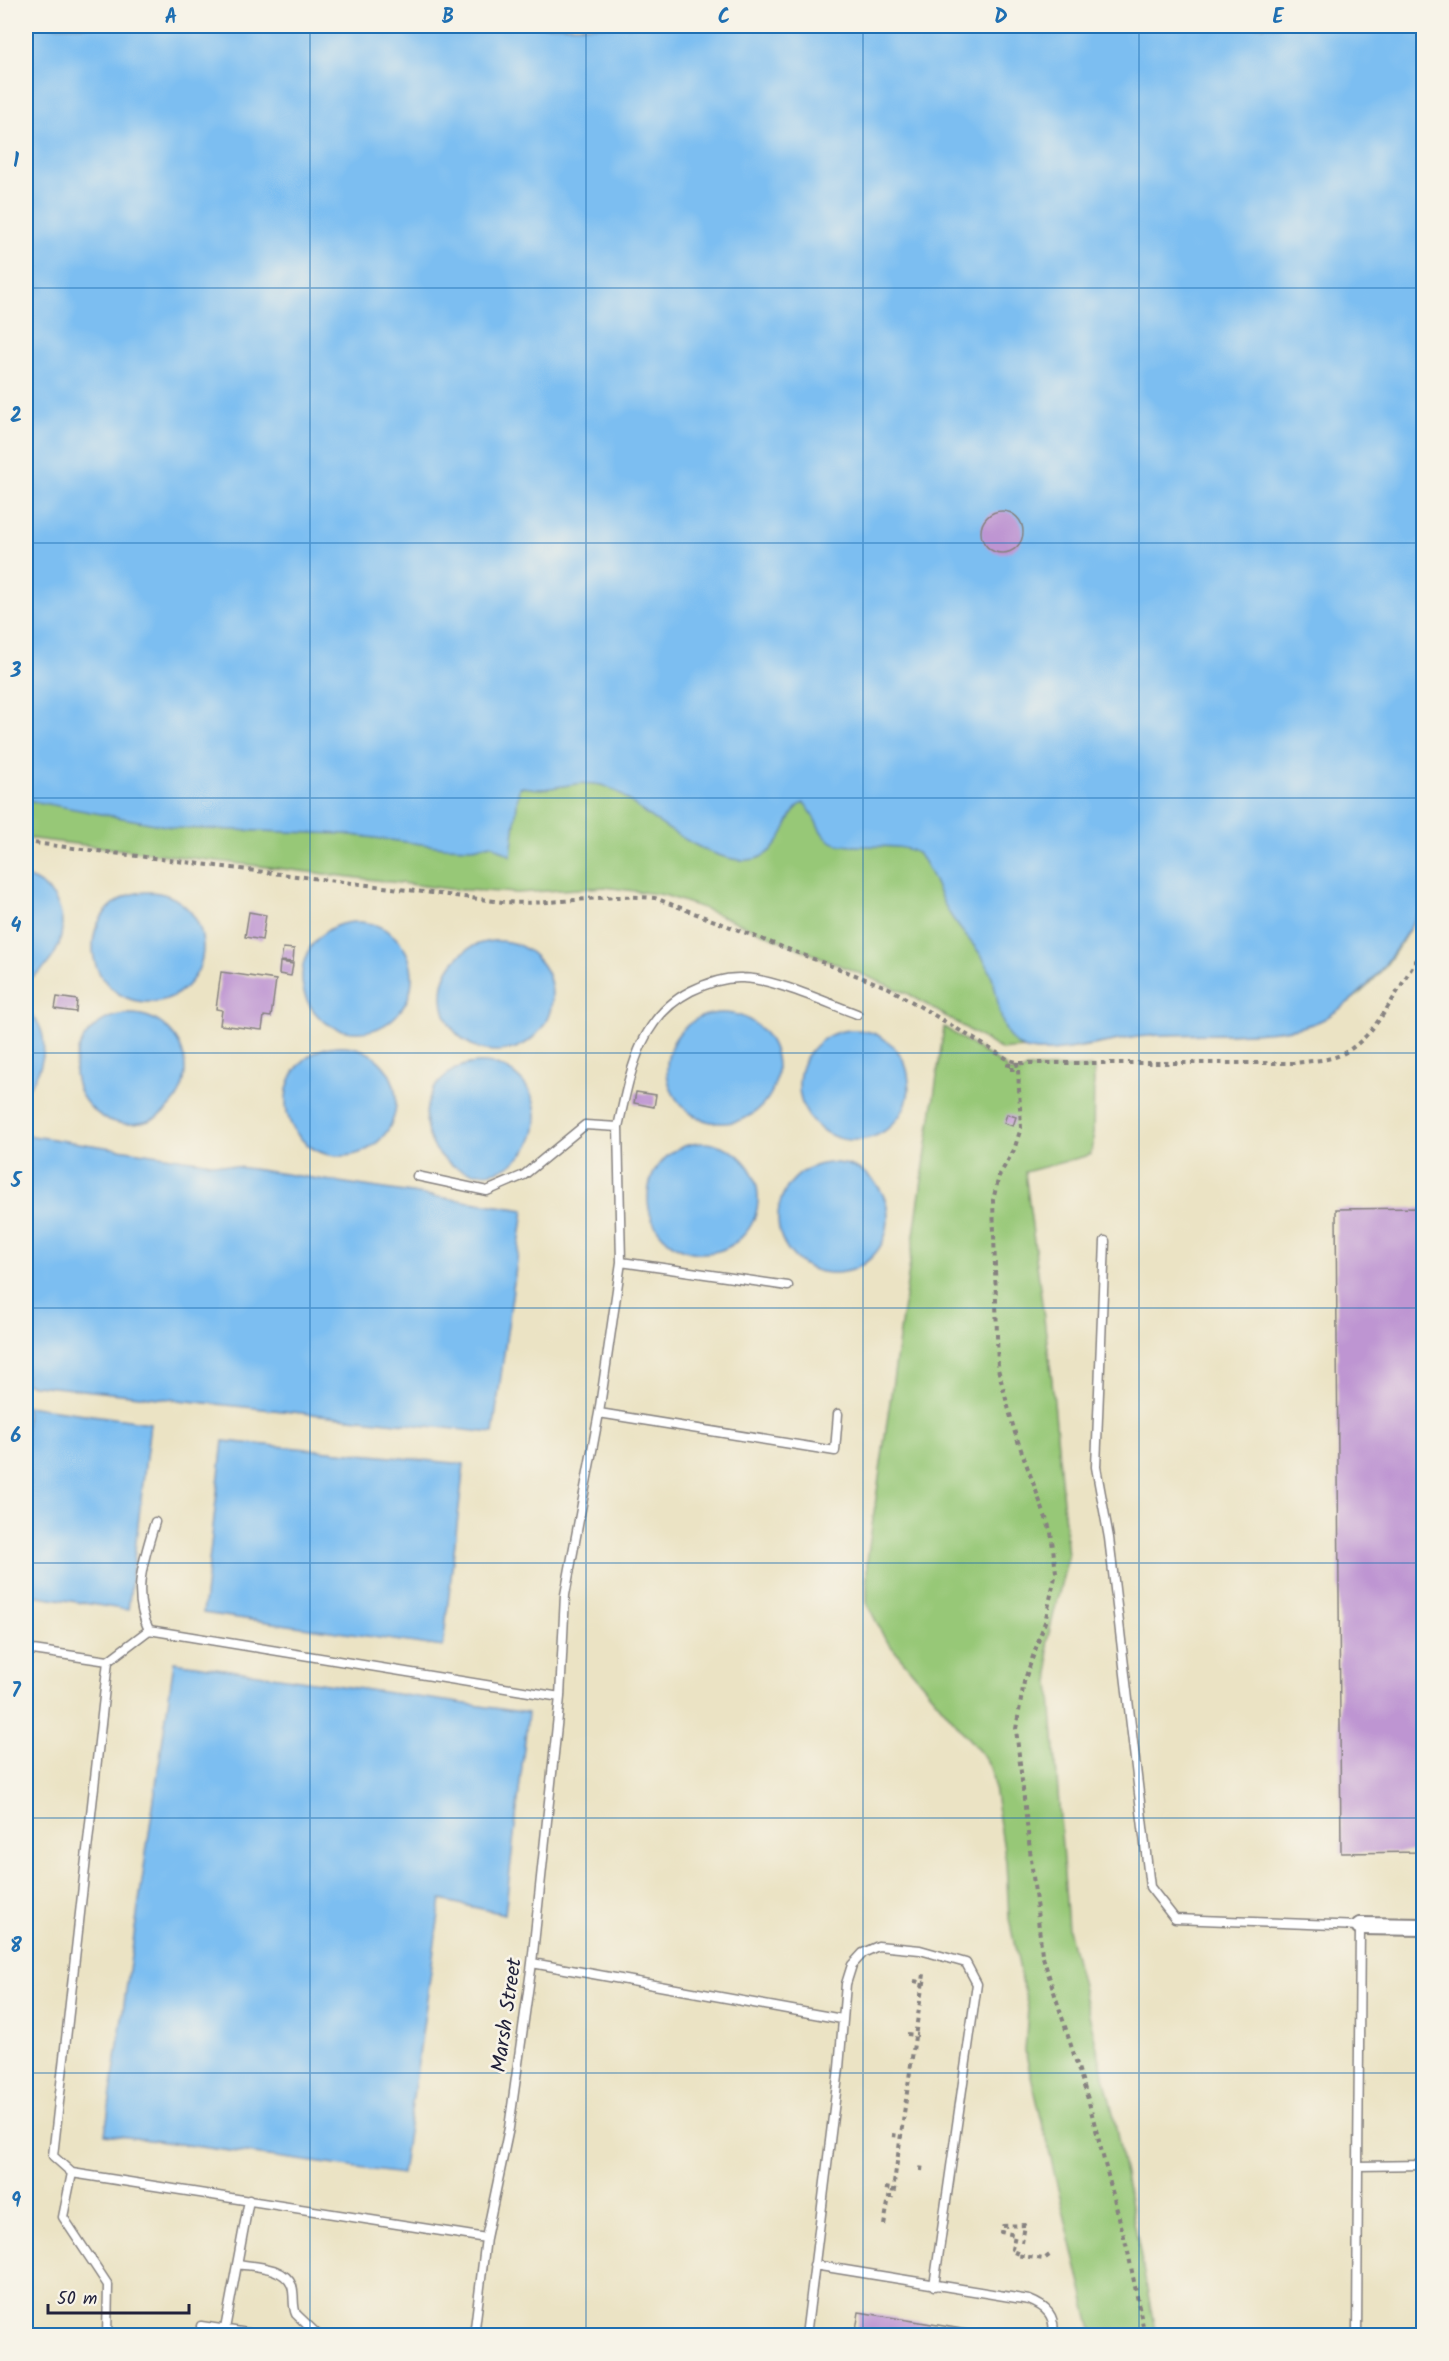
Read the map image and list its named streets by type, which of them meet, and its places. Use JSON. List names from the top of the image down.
{
  "streets": {
    "lane": ["Marsh Street"]
  },
  "scale_bar": "50 m",
  "grid": {
    "columns": [
      "A",
      "B",
      "C",
      "D",
      "E"
    ],
    "rows": [
      "1",
      "2",
      "3",
      "4",
      "5",
      "6",
      "7",
      "8",
      "9"
    ]
  }
}
